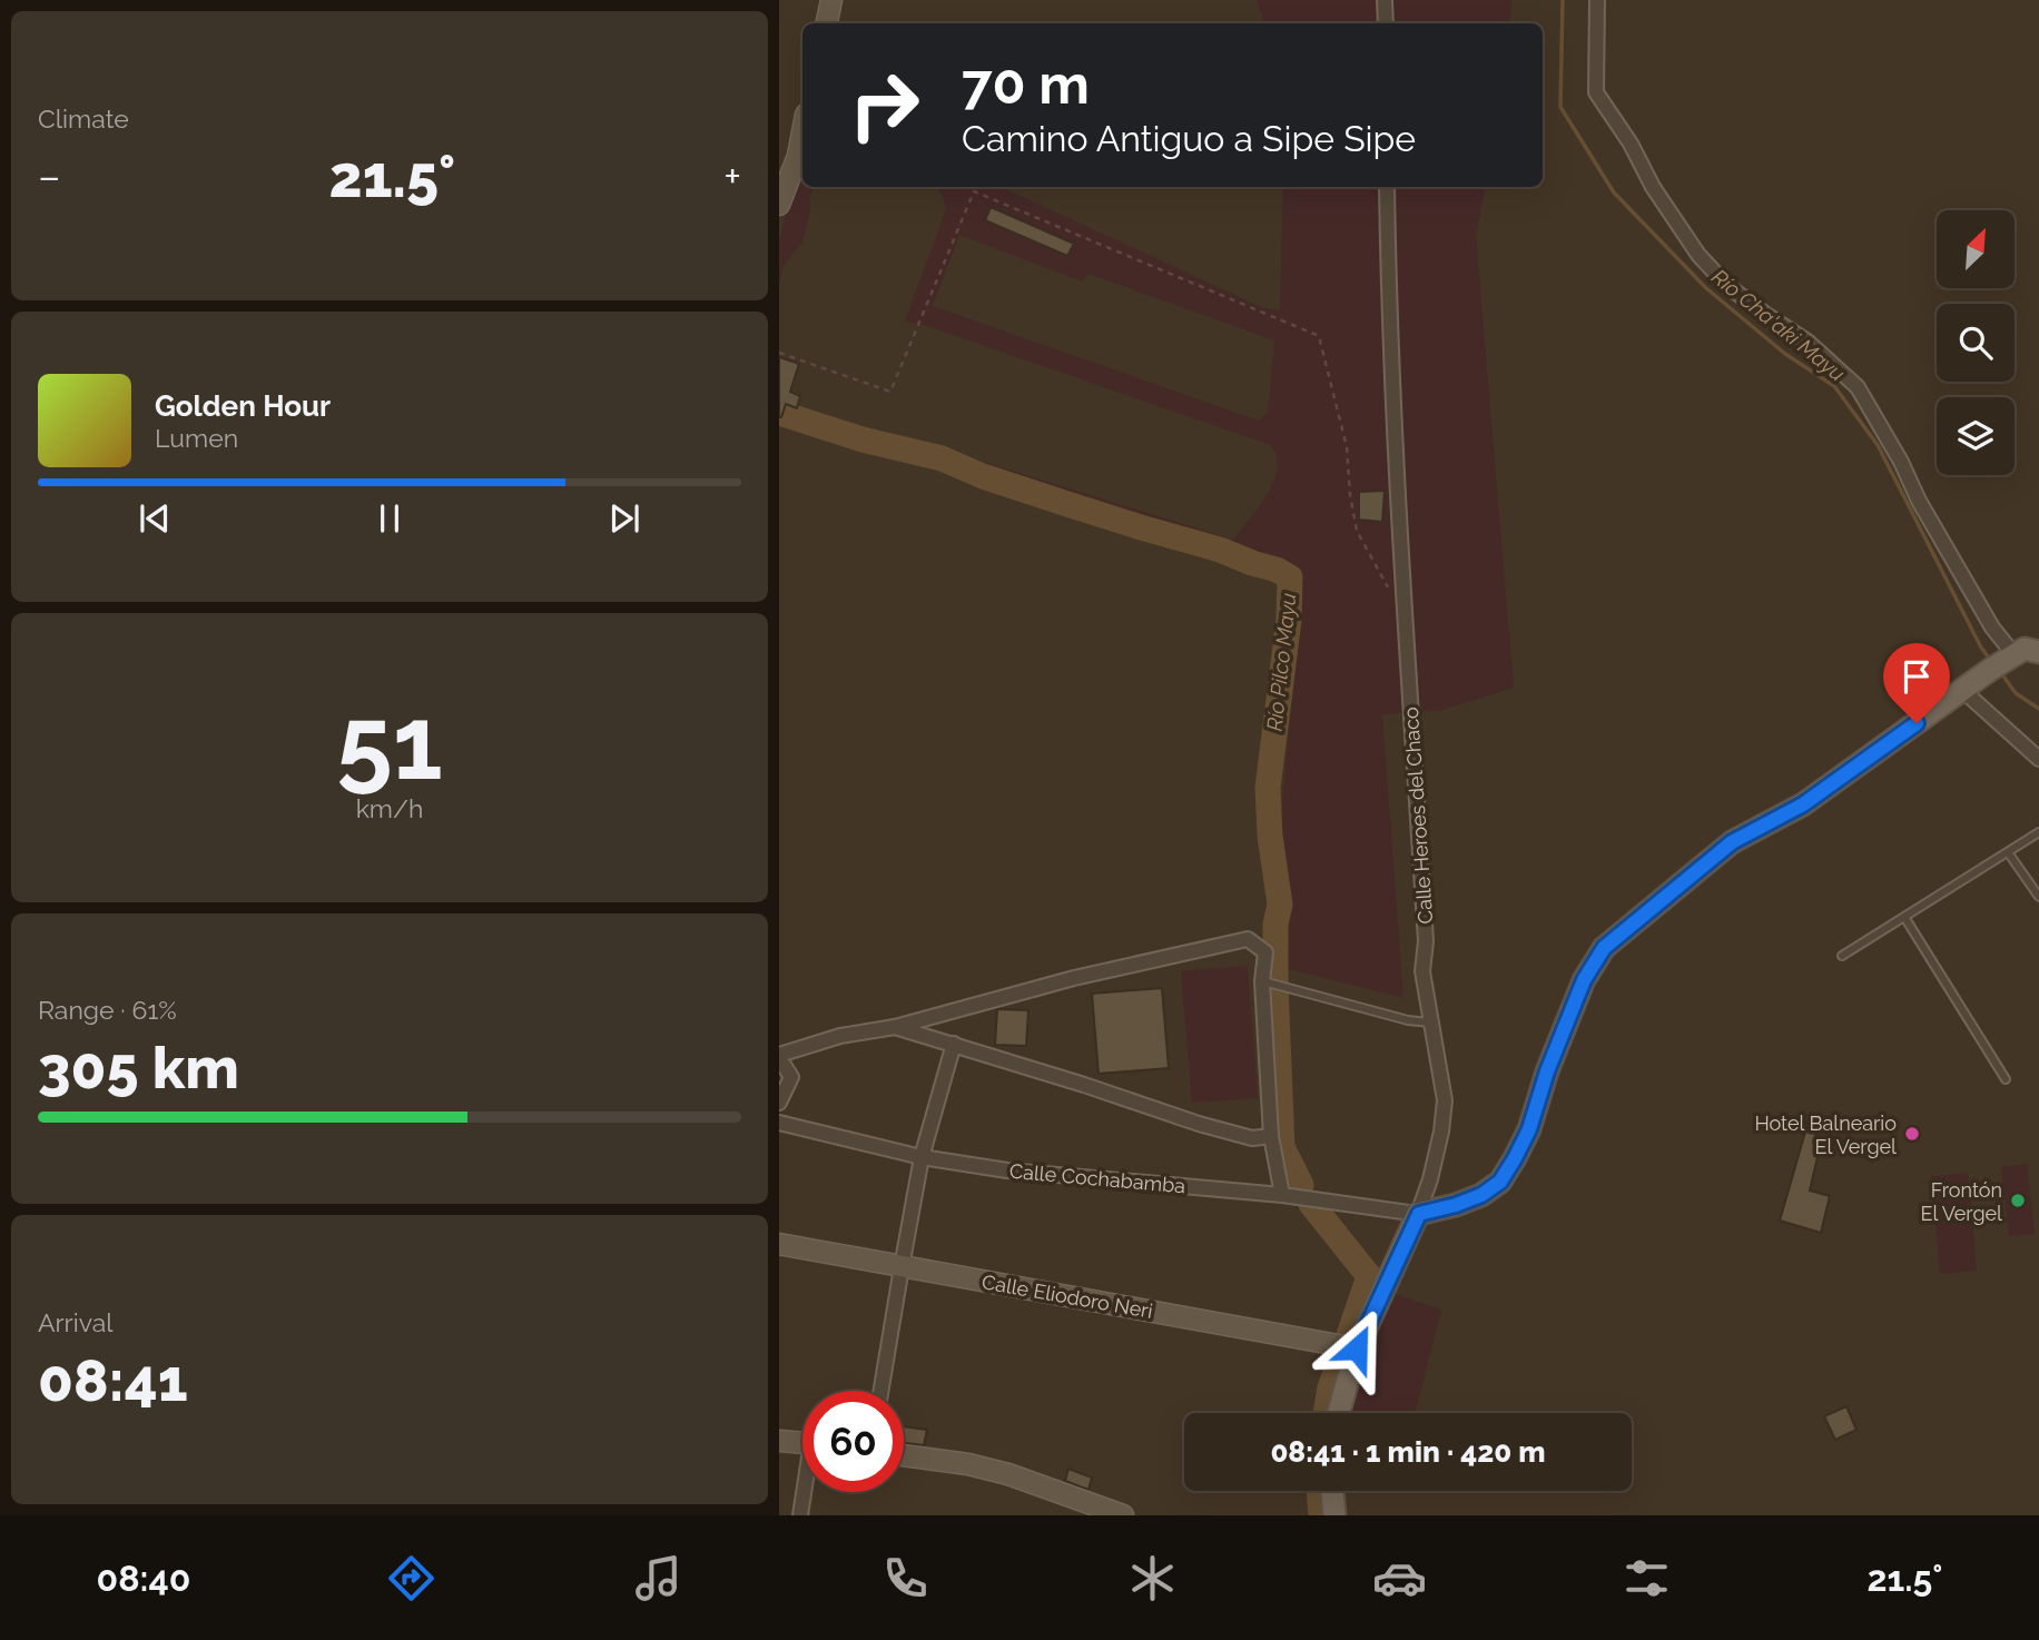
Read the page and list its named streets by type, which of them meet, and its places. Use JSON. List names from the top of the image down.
{
  "streets": {
    "main road": ["Calle Heroes del Chaco"],
    "street": ["Calle Cochabamba", "Calle Eliodoro Neri"]
  },
  "crossings": [
    ["Calle Heroes del Chaco", "Calle Cochabamba"],
    ["Calle Heroes del Chaco", "Calle Eliodoro Neri"]
  ],
  "water": ["Río Cha'aki Mayu", "Río Pilco Mayu"],
  "places": ["Hotel Balneario El Vergel", "Frontón El Vergel"],
  "north": "top right",
  "page": {
    "tile": [
      "Climate",
      ["51", "km/h"],
      ["Range · 61%", "305 km"],
      ["Arrival", "08:41"]
    ],
    "turn": ["70 m", "Camino Antiguo a Sipe Sipe"],
    "heat": ["−", "21.5°", "+"],
    "song": ["Golden Hour", "Lumen"],
    "limit": "60",
    "trip": "08:41 · 1 min · 420 m",
    "tabs": ["08:40", "21.5°"]
  }
}
